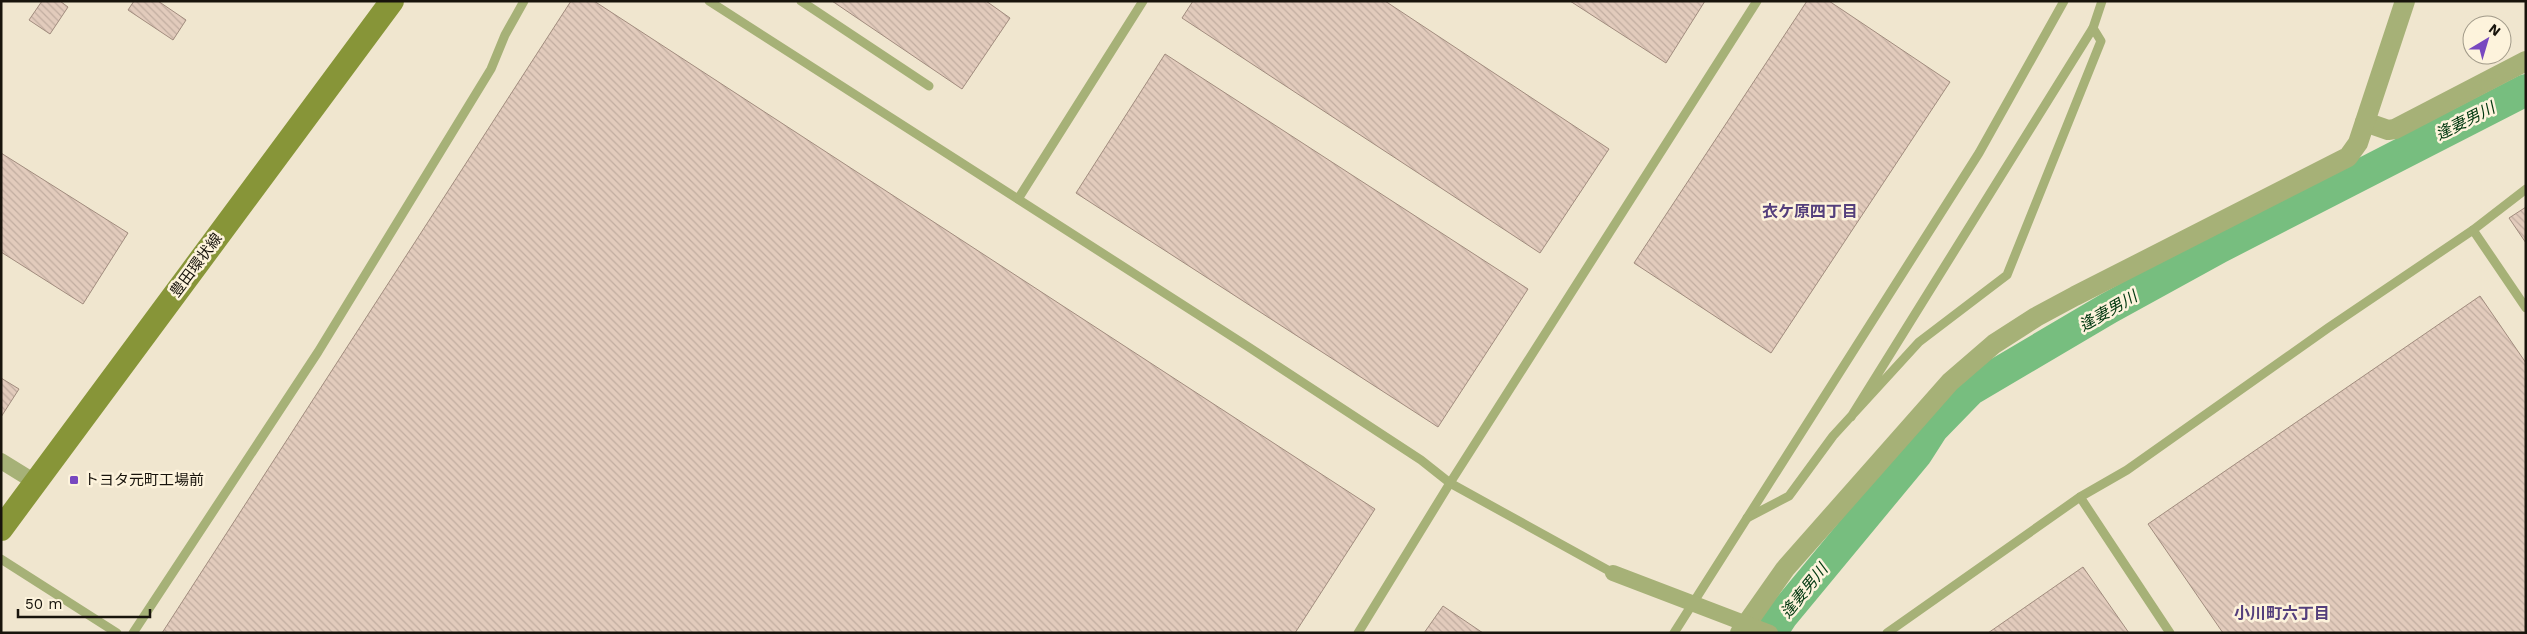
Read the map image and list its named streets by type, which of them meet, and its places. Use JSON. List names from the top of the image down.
{
  "streets": {
    "main road": ["豊田環状線"]
  },
  "districts": ["衣ケ原四丁目", "小川町六丁目"],
  "water": ["逢妻男川"],
  "places": {
    "transit": ["トヨタ元町工場前"]
  },
  "scale_bar": "50 m",
  "north": "top right"
}
